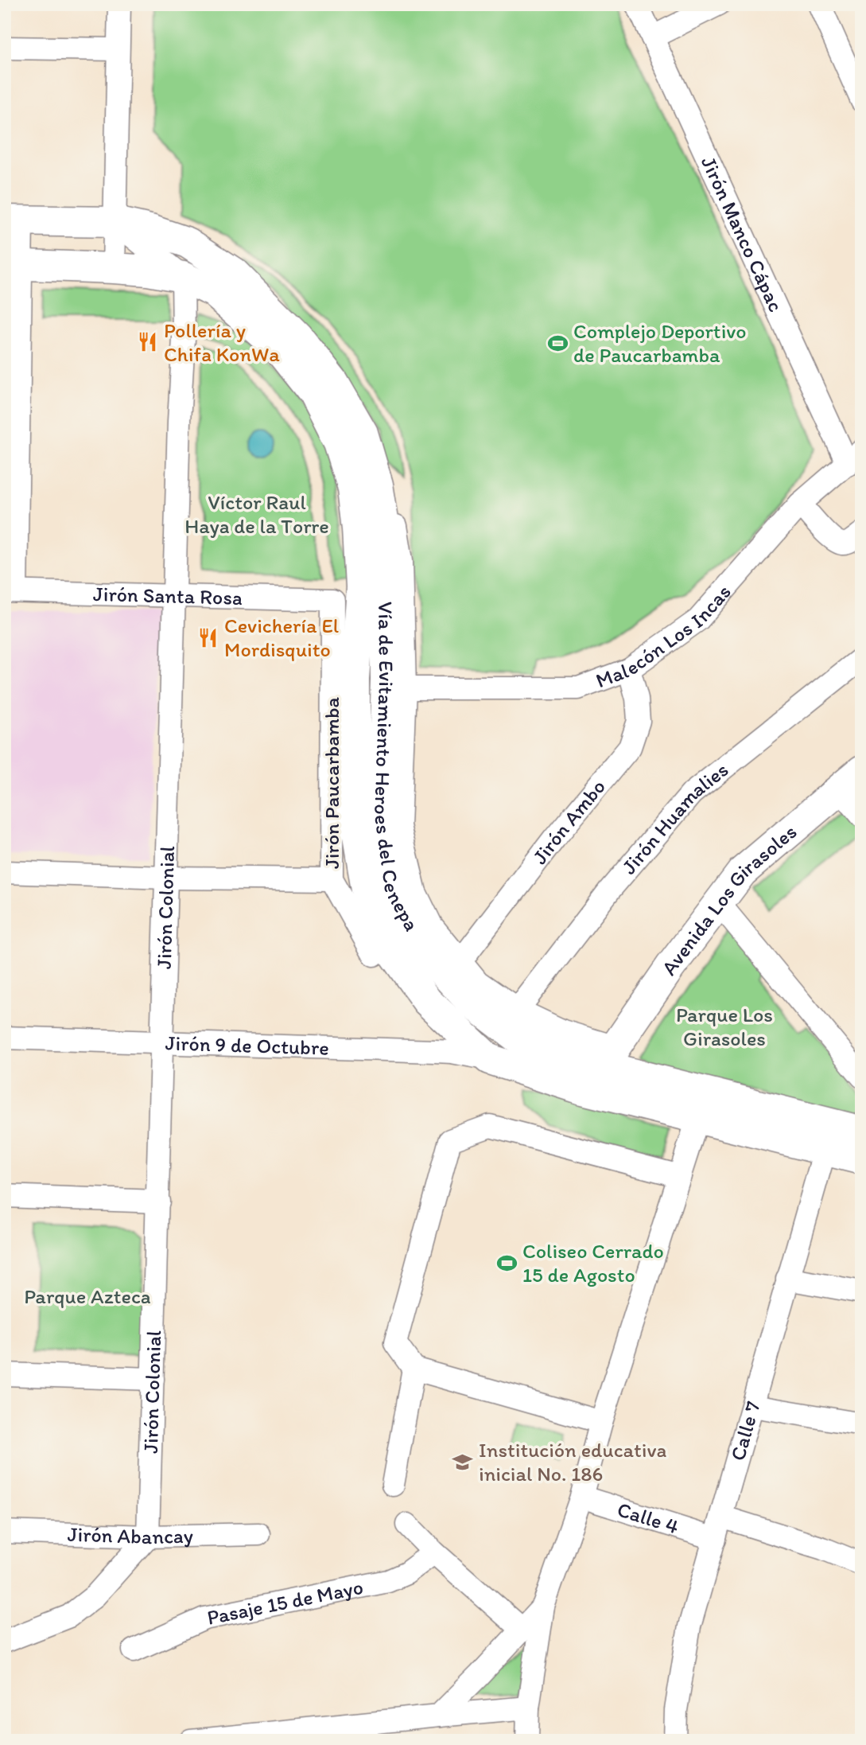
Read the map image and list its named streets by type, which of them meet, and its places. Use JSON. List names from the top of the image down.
{
  "streets": {
    "main road": ["Vía de Evitamiento Heroes del Cenepa", "Avenida Los Girasoles"],
    "street": [
      "Jirón Manco Cápac",
      "Jirón Santa Rosa",
      "Malecón Los Incas",
      "Jirón Paucarbamba",
      "Jirón Huamalies",
      "Jirón Ambo",
      "Jirón Colonial",
      "Jirón 9 de Octubre",
      "Calle 7",
      "Calle 4",
      "Jirón Abancay",
      "Pasaje 15 de Mayo"
    ]
  },
  "crossings": [
    ["Jirón Manco Cápac", "Malecón Los Incas"],
    ["Jirón Santa Rosa", "Jirón Paucarbamba"],
    ["Jirón Santa Rosa", "Jirón Colonial"],
    ["Malecón Los Incas", "Jirón Ambo"],
    ["Vía de Evitamiento Heroes del Cenepa", "Avenida Los Girasoles"],
    ["Vía de Evitamiento Heroes del Cenepa", "Jirón Colonial"],
    ["Vía de Evitamiento Heroes del Cenepa", "Jirón 9 de Octubre"],
    ["Vía de Evitamiento Heroes del Cenepa", "Calle 7"],
    ["Jirón Colonial", "Jirón 9 de Octubre"],
    ["Jirón Colonial", "Jirón Abancay"],
    ["Calle 7", "Calle 4"]
  ],
  "parks": ["Víctor Raul Haya de la Torre", "Parque Los Girasoles", "Parque Azteca"],
  "places": {
    "restaurant": ["Pollería y Chifa KonWa", "Cevichería El Mordisquito"],
    "sports": ["Complejo Deportivo de Paucarbamba", "Coliseo Cerrado 15 de Agosto"],
    "school or university": ["Institución educativa inicial No. 186"]
  }
}
